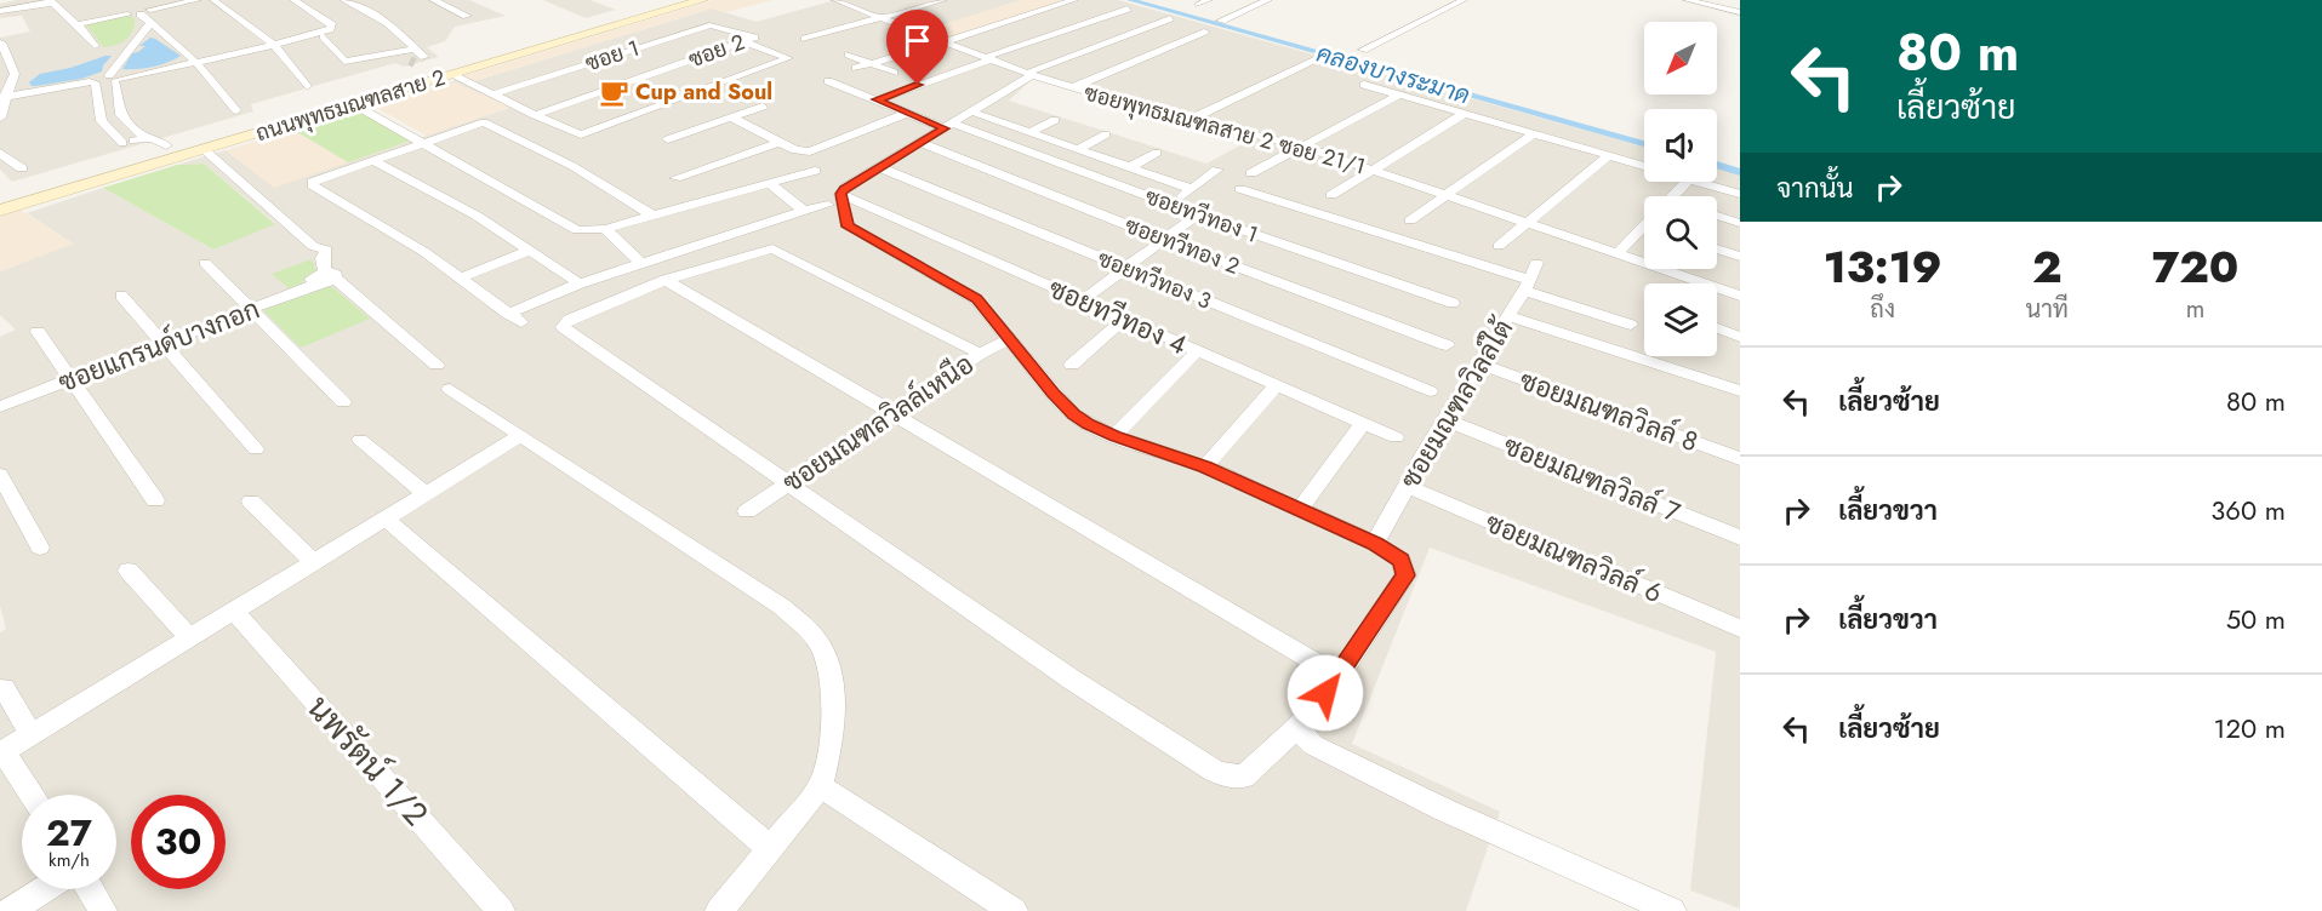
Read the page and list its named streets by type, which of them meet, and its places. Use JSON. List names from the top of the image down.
{
  "streets": {
    "main road": ["ถนนพุทธมณฑลสาย 2"],
    "street": [
      "ซอย 2",
      "ซอย 1",
      "ซอยพุทธมณฑลสาย 2 ซอย 21/1",
      "ซอยทวีทอง 1",
      "ซอยทวีทอง 2",
      "ซอยทวีทอง 3",
      "ซอยทวีทอง 4",
      "ซอยแกรนด์บางกอก",
      "ซอยมณฑลวิลล์ใต้",
      "ซอยมณฑลวิลล์ 8",
      "ซอยมณฑลวิลล์เหนือ",
      "ซอยมณฑลวิลล์ 7",
      "ซอยมณฑลวิลล์ 6",
      "นพรัตน์ 1/2"
    ]
  },
  "crossings": [
    ["ซอย 2", "ซอย 1"],
    ["ซอยมณฑลวิลล์ใต้", "ซอยมณฑลวิลล์ 8"],
    ["ซอยมณฑลวิลล์ใต้", "ซอยมณฑลวิลล์ 7"],
    ["ซอยมณฑลวิลล์ใต้", "ซอยมณฑลวิลล์ 6"]
  ],
  "water": ["คลองบางระมาด"],
  "places": {
    "cafe": ["Cup and Soul"]
  },
  "north": "bottom left",
  "page": {
    "turn": ["80 m", "เลี้ยวซ้าย"],
    "then": "จากนั้น",
    "eta": [
      "13:19",
      "ถึง",
      "2",
      "นาที",
      "720",
      "m"
    ],
    "list": [
      {
        "name": "เลี้ยวซ้าย",
        "value": "80 m"
      },
      {
        "name": "เลี้ยวขวา",
        "value": "360 m"
      },
      {
        "name": "เลี้ยวขวา",
        "value": "50 m"
      },
      {
        "name": "เลี้ยวซ้าย",
        "value": "120 m"
      }
    ],
    "speed": "27 km/h",
    "limit": "30"
  }
}
